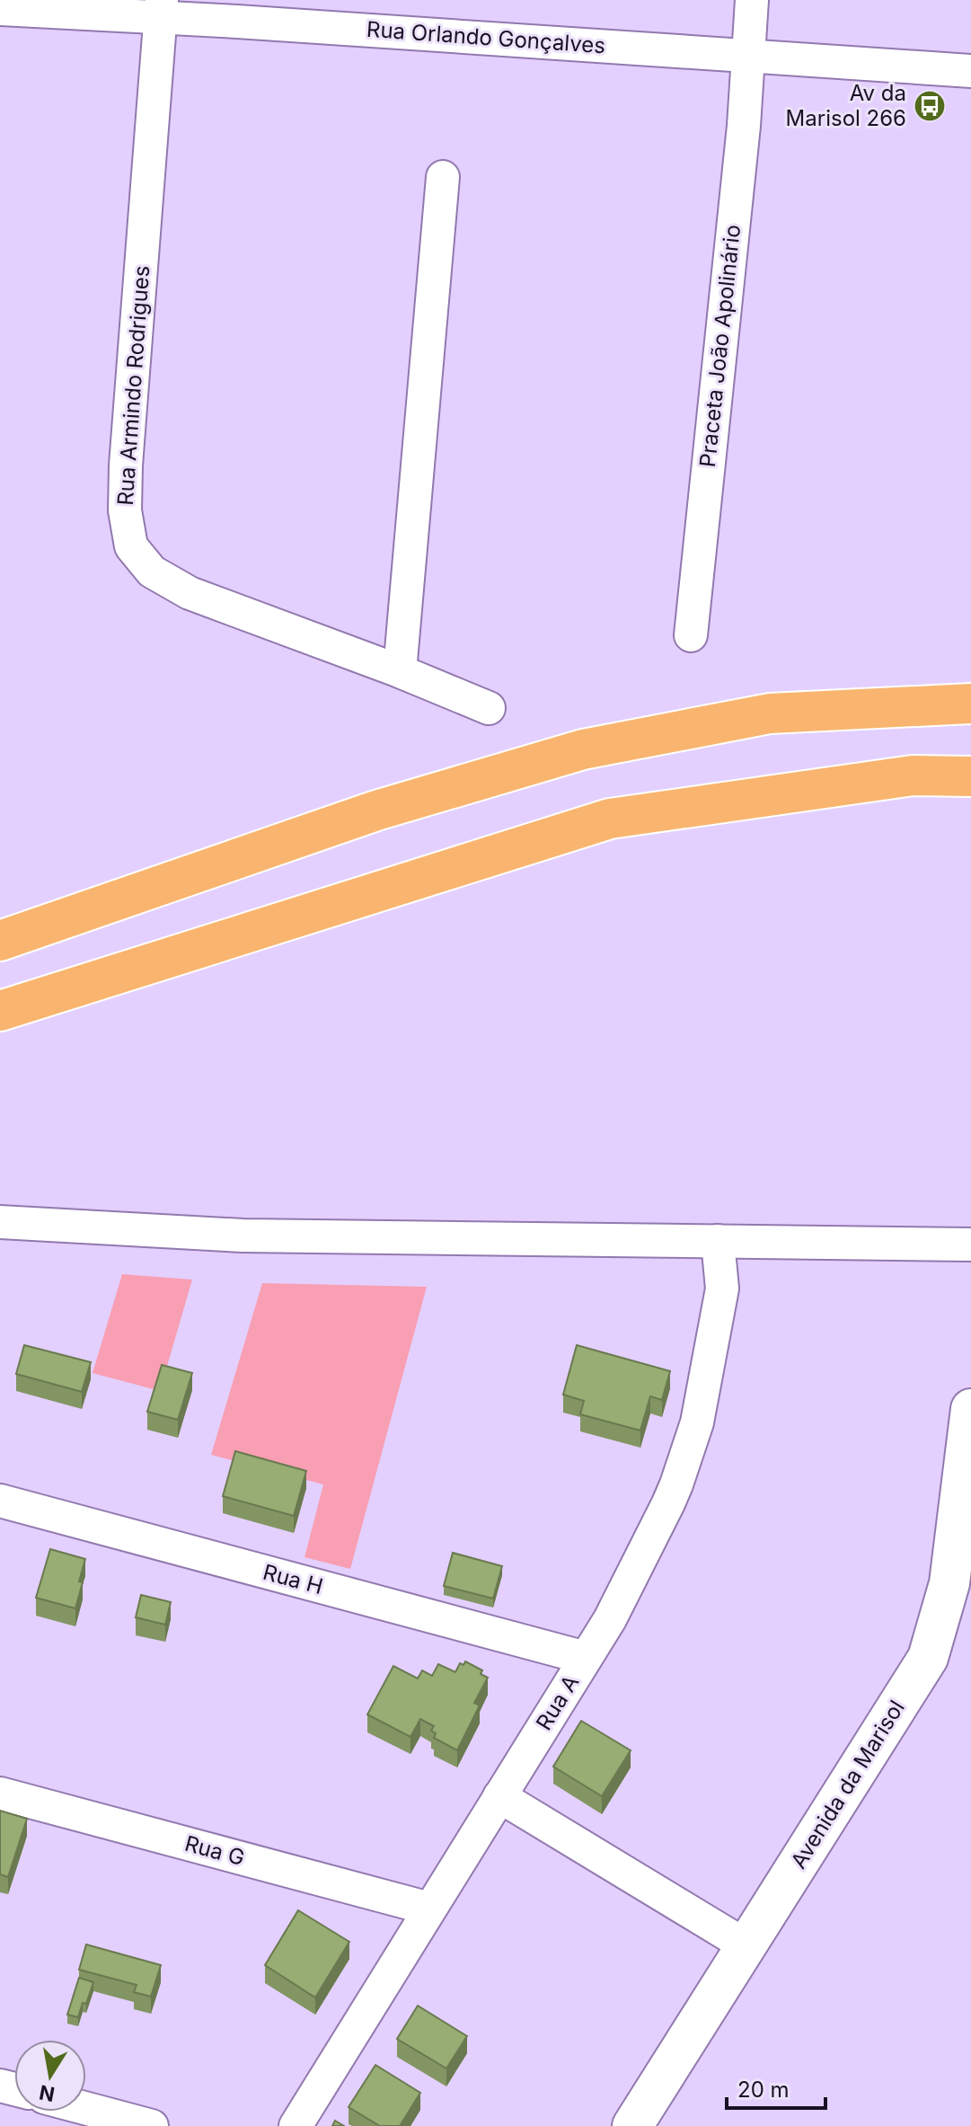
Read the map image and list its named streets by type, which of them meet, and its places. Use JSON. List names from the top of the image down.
{
  "streets": {
    "street": [
      "Rua Orlando Gonçalves",
      "Praceta João Apolinário",
      "Rua Armindo Rodrigues",
      "Rua H",
      "Rua A",
      "Avenida da Marisol",
      "Rua G"
    ]
  },
  "crossings": [
    ["Rua Orlando Gonçalves", "Praceta João Apolinário"],
    ["Rua Orlando Gonçalves", "Rua Armindo Rodrigues"],
    ["Rua H", "Rua A"],
    ["Rua A", "Rua G"]
  ],
  "places": {
    "bus stop": ["Av da Marisol 266"]
  },
  "scale_bar": "20 m",
  "north": "bottom"
}
